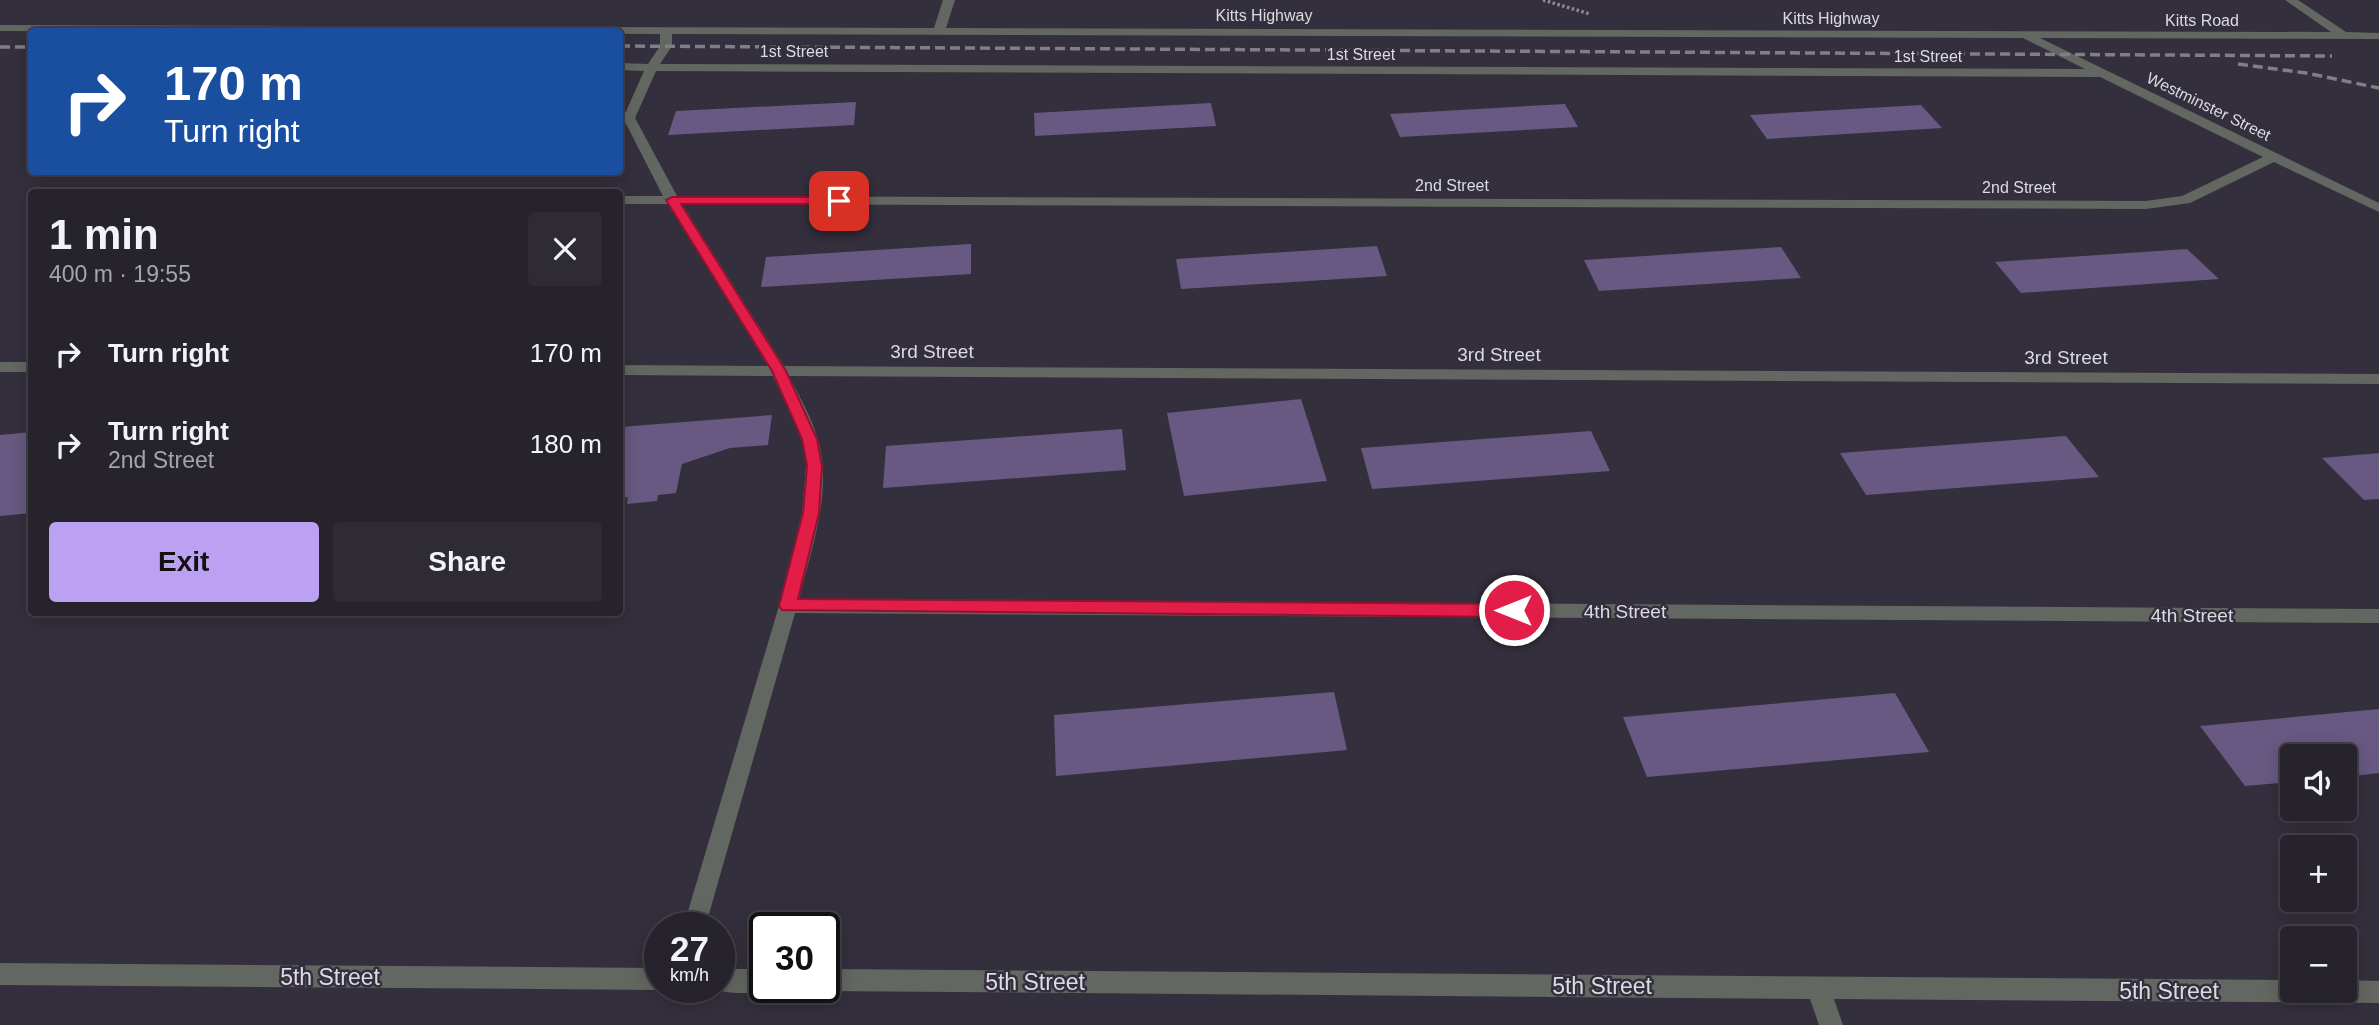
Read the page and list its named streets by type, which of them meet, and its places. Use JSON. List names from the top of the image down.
{
  "streets": {
    "street": [
      "Kitts Highway",
      "Kitts Road",
      "1st Street",
      "Westminster Street",
      "2nd Street",
      "3rd Street",
      "4th Street",
      "5th Street"
    ]
  },
  "crossings": [
    ["Kitts Highway", "Kitts Road"],
    ["Kitts Highway", "Westminster Street"],
    ["Kitts Road", "Westminster Street"],
    ["1st Street", "Westminster Street"],
    ["Westminster Street", "2nd Street"]
  ],
  "page": {
    "turn": ["170 m", "Turn right"],
    "heading": ["1 min", "400 m · 19:55"],
    "list": [
      {
        "name": "Turn right",
        "value": "170 m"
      },
      {
        "name": "Turn right",
        "note": "2nd Street",
        "value": "180 m"
      }
    ],
    "buttons": ["Exit", "Share"],
    "map_buttons": ["+", "−"],
    "speed": "27 km/h",
    "limit": "30"
  }
}
